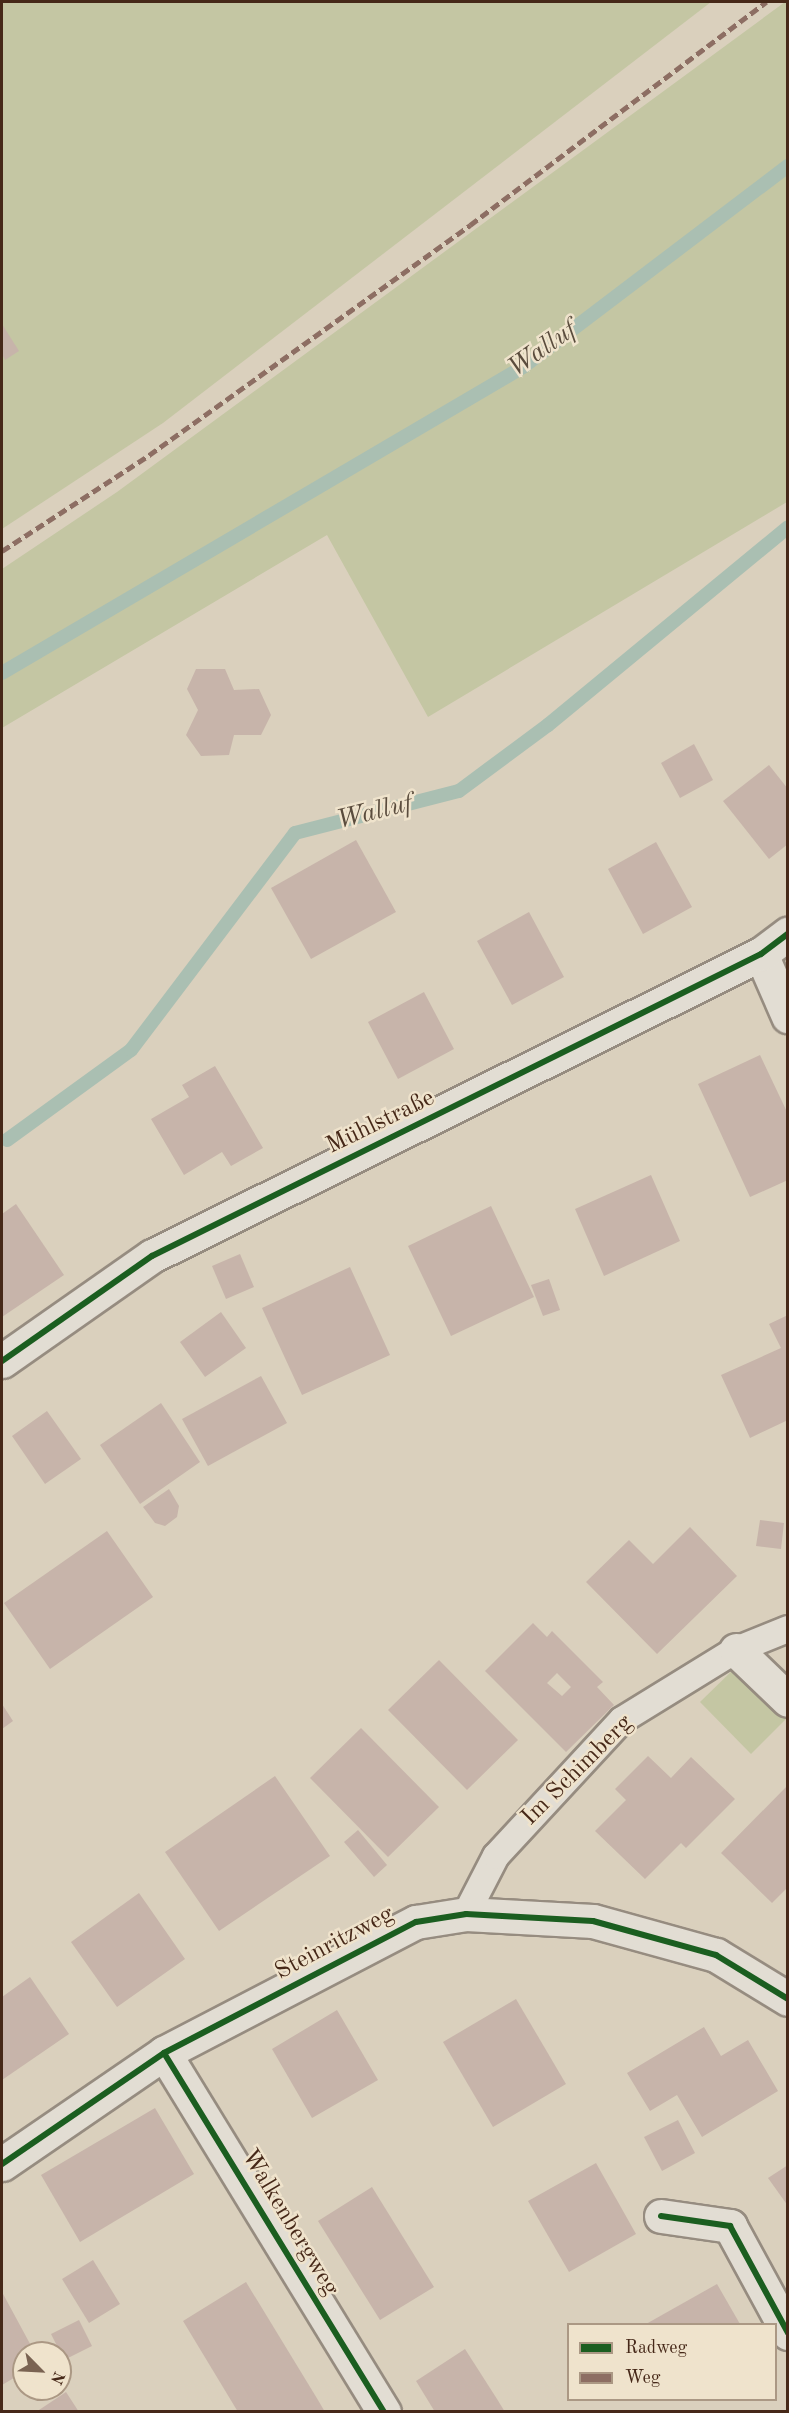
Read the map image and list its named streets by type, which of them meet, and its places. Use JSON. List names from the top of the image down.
{
  "streets": {
    "street": ["Mühlstraße", "Steinritzweg", "Walkenbergweg"],
    "lane": ["Im Schimberg"]
  },
  "crossings": [
    ["Im Schimberg", "Steinritzweg"],
    ["Steinritzweg", "Walkenbergweg"]
  ],
  "water": ["Walluf"],
  "legend": ["Radweg", "Weg"],
  "north": "bottom right"
}
